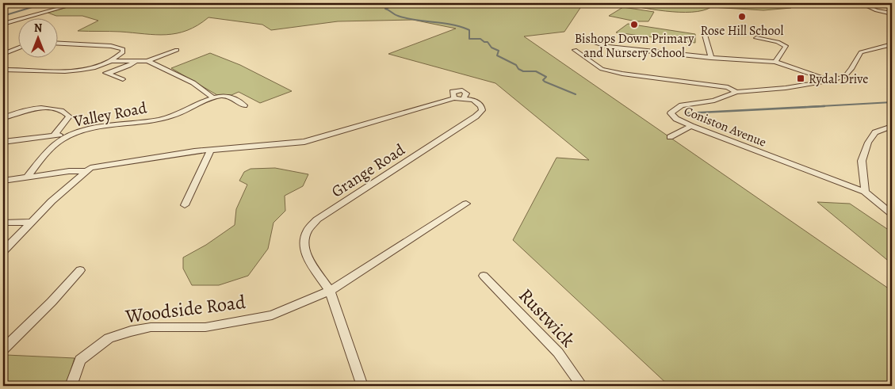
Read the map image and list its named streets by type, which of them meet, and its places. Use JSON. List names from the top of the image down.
{
  "streets": {
    "street": [
      "Valley Road",
      "Coniston Avenue",
      "Grange Road",
      "Woodside Road",
      "Rustwick"
    ]
  },
  "crossings": [
    ["Grange Road", "Woodside Road"]
  ],
  "places": {
    "other": ["Rose Hill School", "Bishops Down Primary and Nursery School"],
    "transit": ["Rydal Drive"]
  },
  "north": "top"
}
